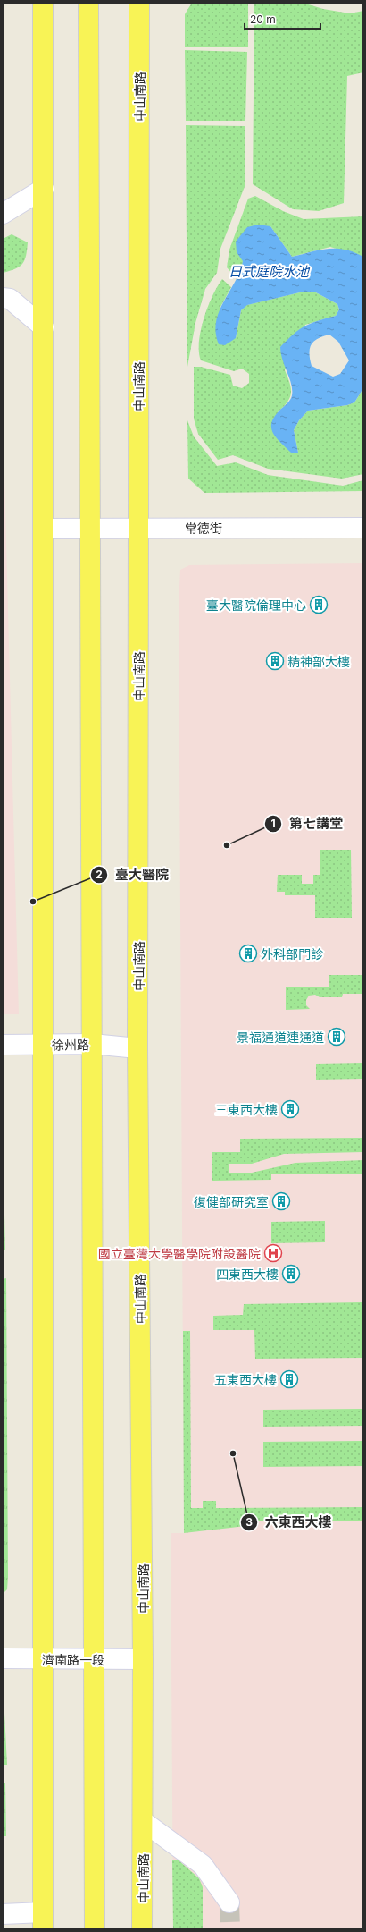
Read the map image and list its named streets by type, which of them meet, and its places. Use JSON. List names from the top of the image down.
{
  "streets": {
    "main road": ["中山南路"],
    "street": ["常德街", "徐州路", "濟南路一段"]
  },
  "crossings": [
    ["中山南路", "常德街"],
    ["中山南路", "徐州路"],
    ["中山南路", "濟南路一段"]
  ],
  "water": ["日式庭院水池"],
  "places": {
    "building": [
      "臺大醫院倫理中心",
      "精神部大樓",
      "外科部門診",
      "景福通道連通道",
      "三東西大樓",
      "復健部研究室",
      "四東西大樓",
      "五東西大樓"
    ],
    "other": ["第七講堂", "臺大醫院", "六東西大樓"],
    "hospital": ["國立臺灣大學醫學院附設醫院"]
  },
  "scale_bar": "20 m"
}
